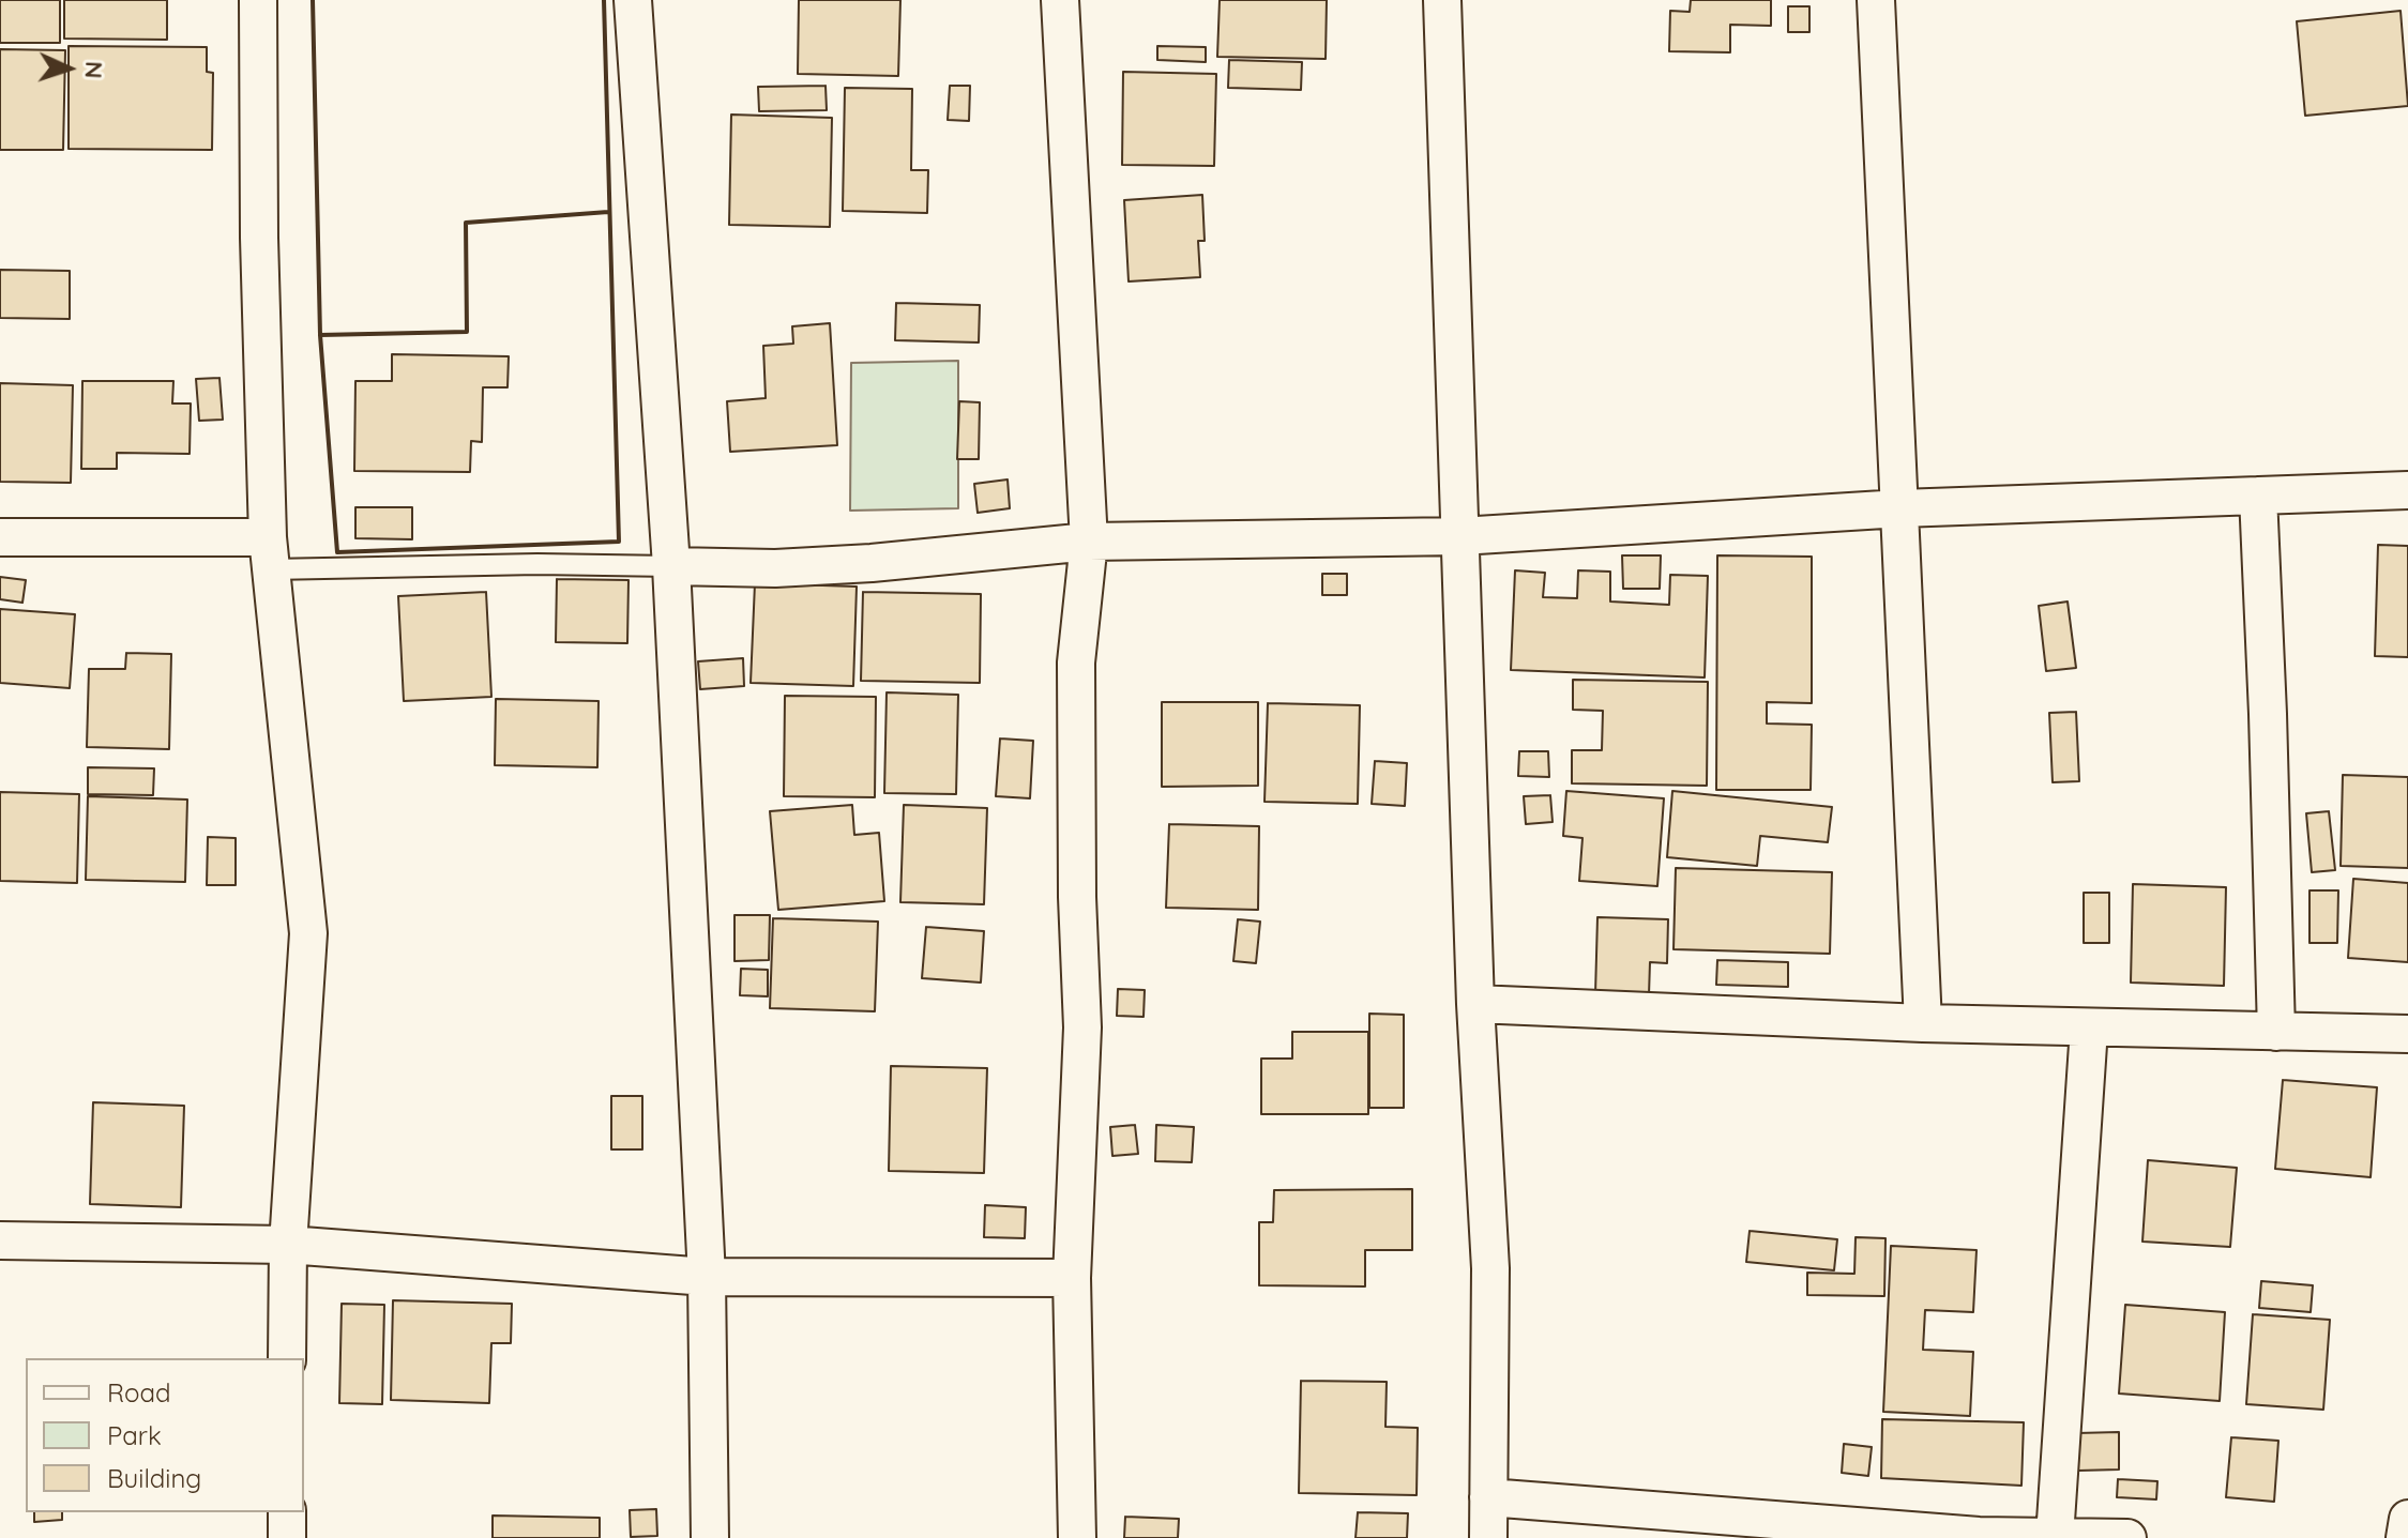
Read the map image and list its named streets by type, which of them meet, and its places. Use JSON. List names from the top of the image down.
{
  "legend": ["Road", "Park", "Building"],
  "north": "right"
}
